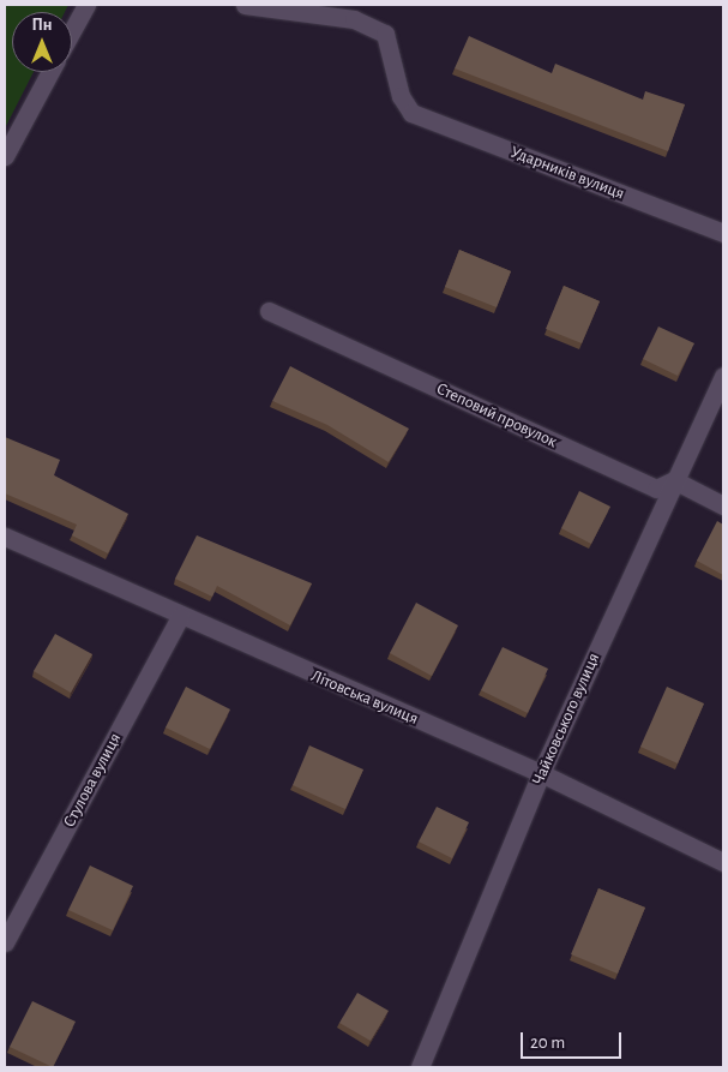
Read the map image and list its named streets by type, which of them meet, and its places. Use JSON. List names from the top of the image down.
{
  "streets": {
    "street": [
      "Ударників вулиця",
      "Степовий провулок",
      "Літовська вулиця",
      "Чайковського вулиця",
      "Стулова вулиця"
    ]
  },
  "crossings": [
    ["Степовий провулок", "Чайковського вулиця"],
    ["Літовська вулиця", "Чайковського вулиця"],
    ["Літовська вулиця", "Стулова вулиця"]
  ],
  "scale_bar": "20 m",
  "north": "top"
}
